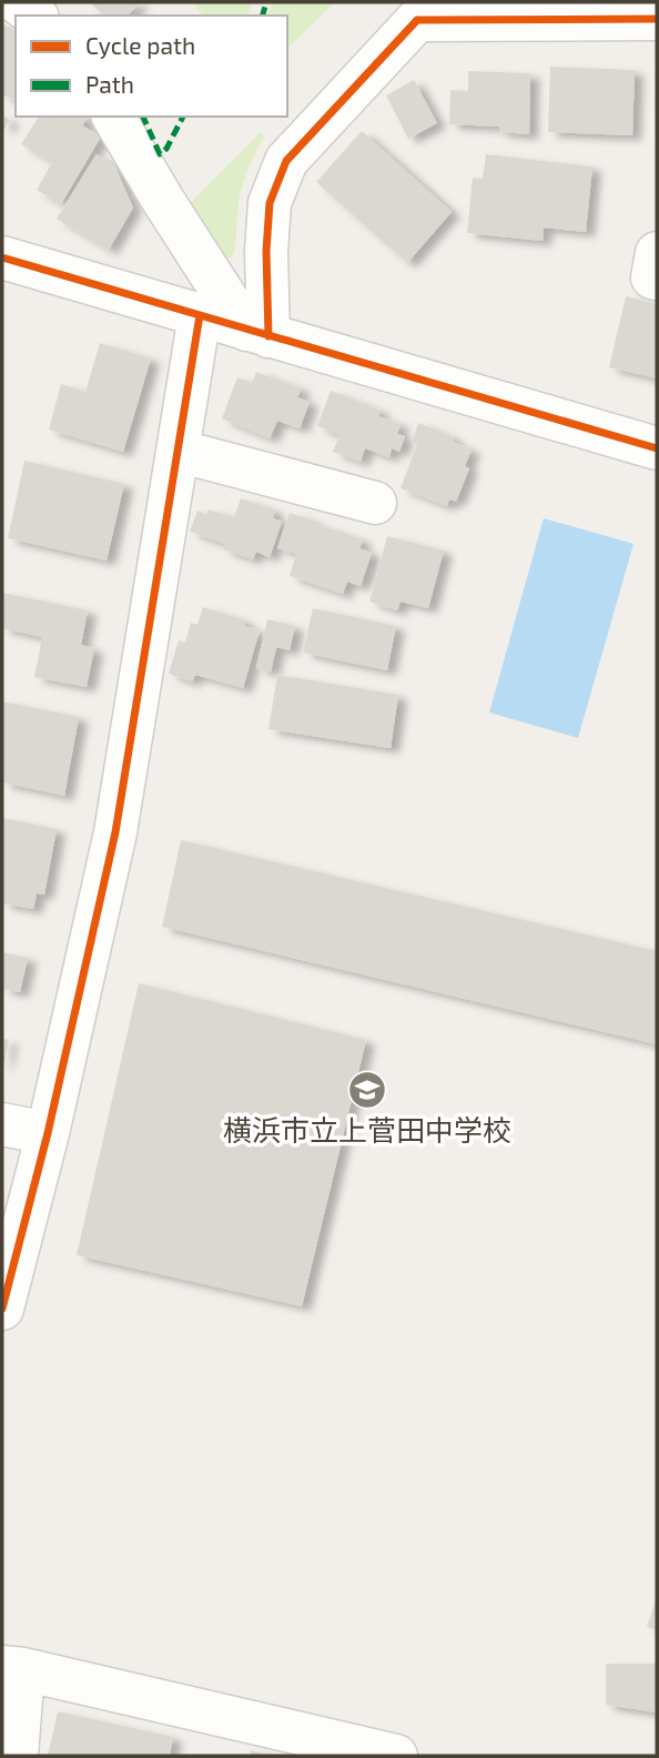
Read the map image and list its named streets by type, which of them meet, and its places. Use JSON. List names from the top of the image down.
{
  "places": {
    "school or university": ["横浜市立上菅田中学校"]
  },
  "legend": ["Cycle path", "Path"]
}
